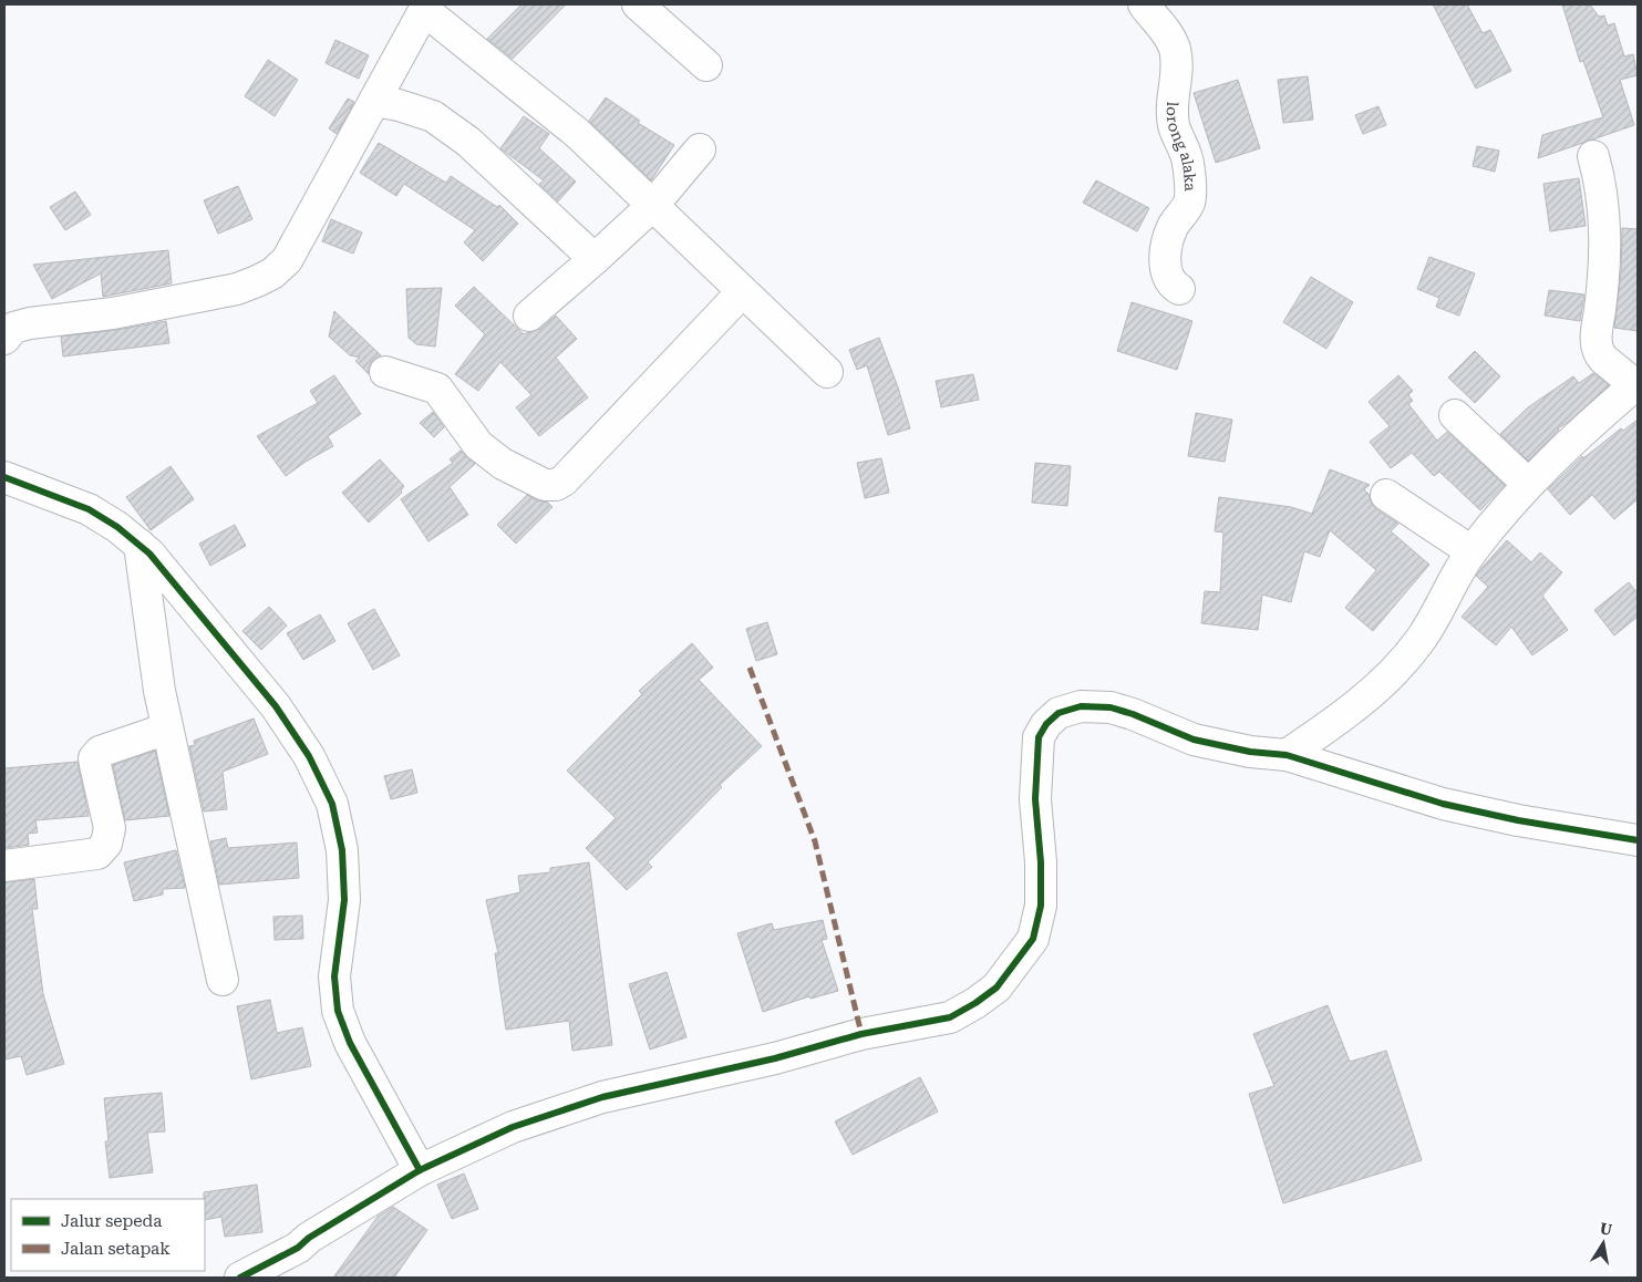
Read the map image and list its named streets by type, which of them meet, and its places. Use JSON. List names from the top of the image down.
{
  "streets": {
    "street": ["lorong alaka"]
  },
  "legend": ["Jalur sepeda", "Jalan setapak"],
  "north": "top"
}
